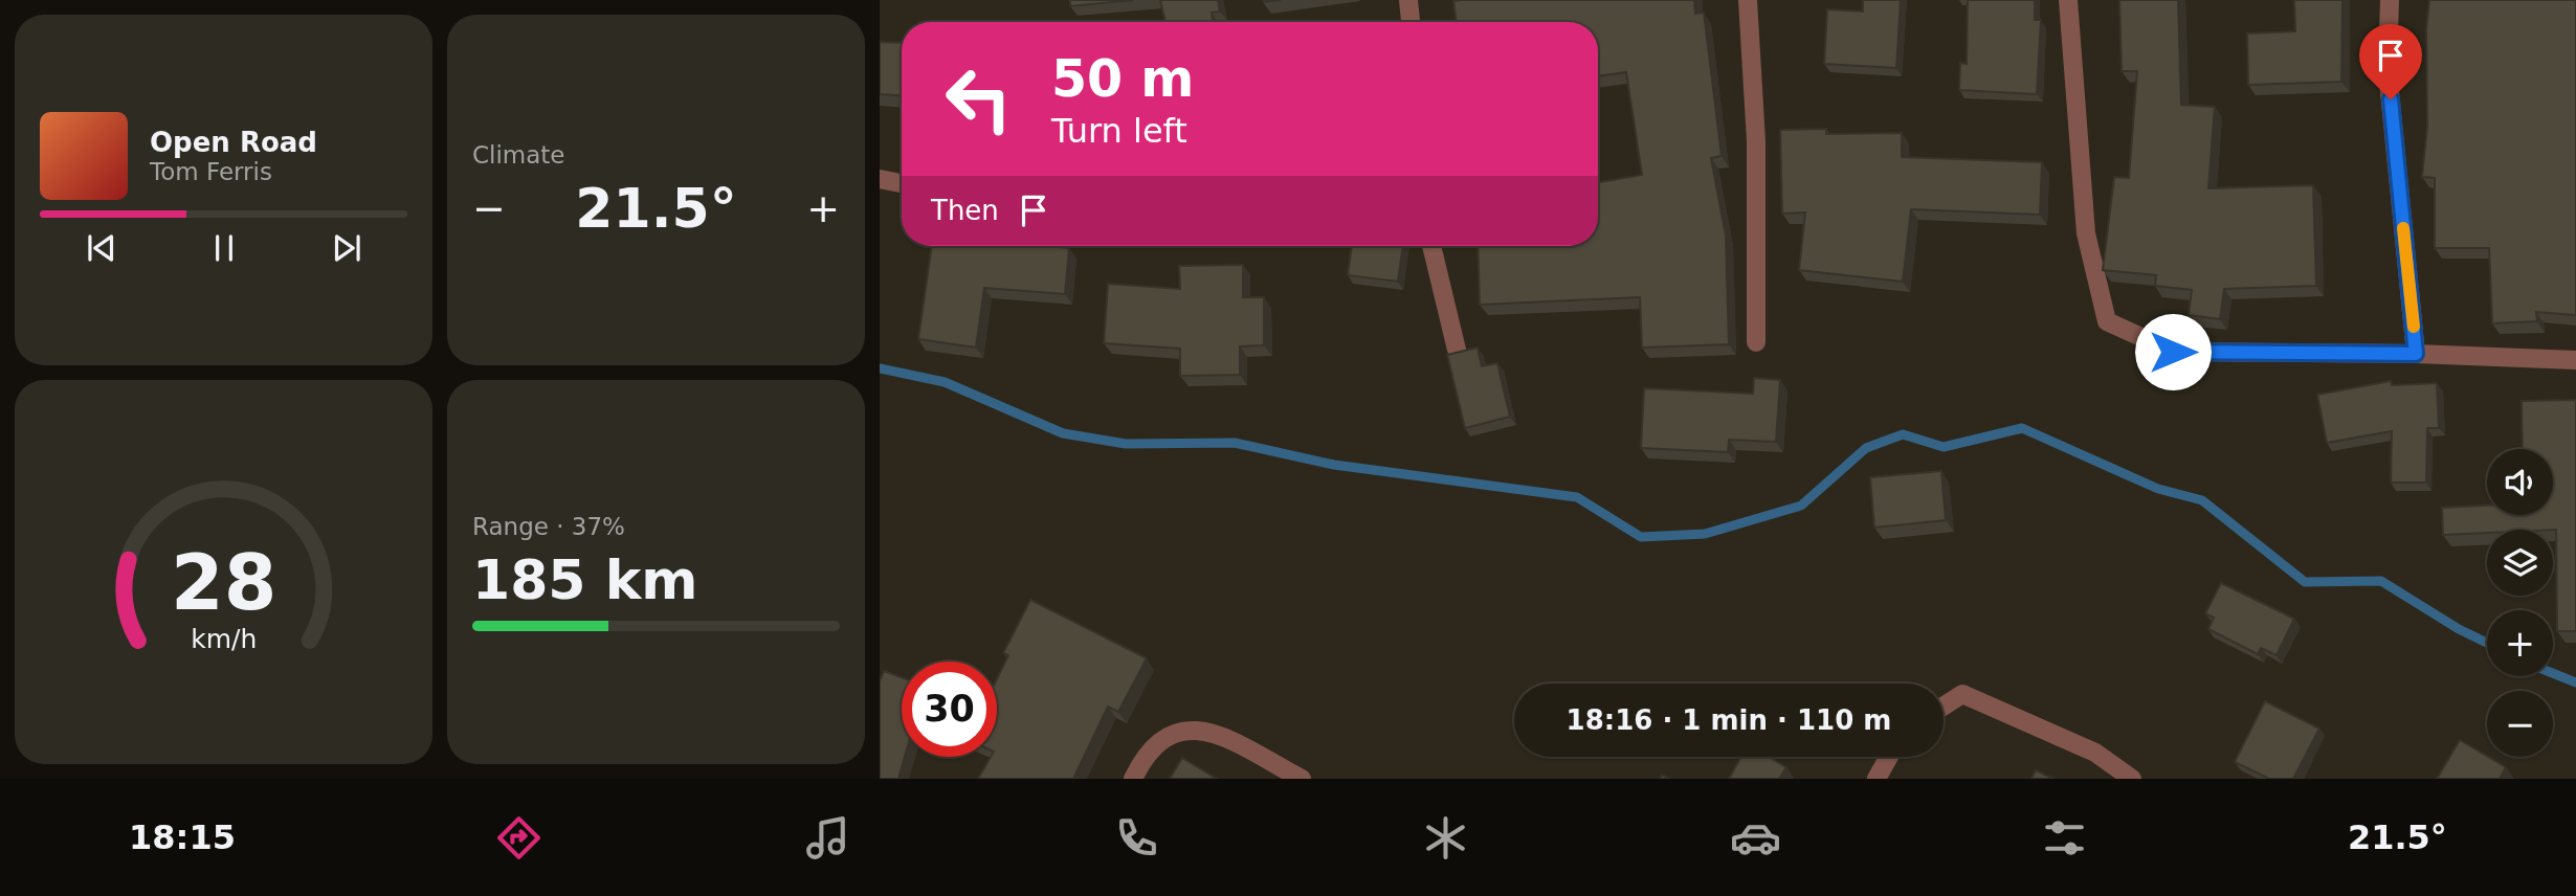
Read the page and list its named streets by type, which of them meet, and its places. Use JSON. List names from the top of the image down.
{
  "page": {
    "tile": [
      "Climate",
      ["Range · 37%", "185 km"]
    ],
    "turn": ["50 m", "Turn left"],
    "song": ["Open Road", "Tom Ferris"],
    "then": "Then",
    "heat": ["−", "21.5°", "+"],
    "map_buttons": ["+", "−"],
    "limit": "30",
    "trip": "18:16 · 1 min · 110 m",
    "tabs": ["18:15", "21.5°"],
    "gauge": ["28", "km/h"]
  }
}
